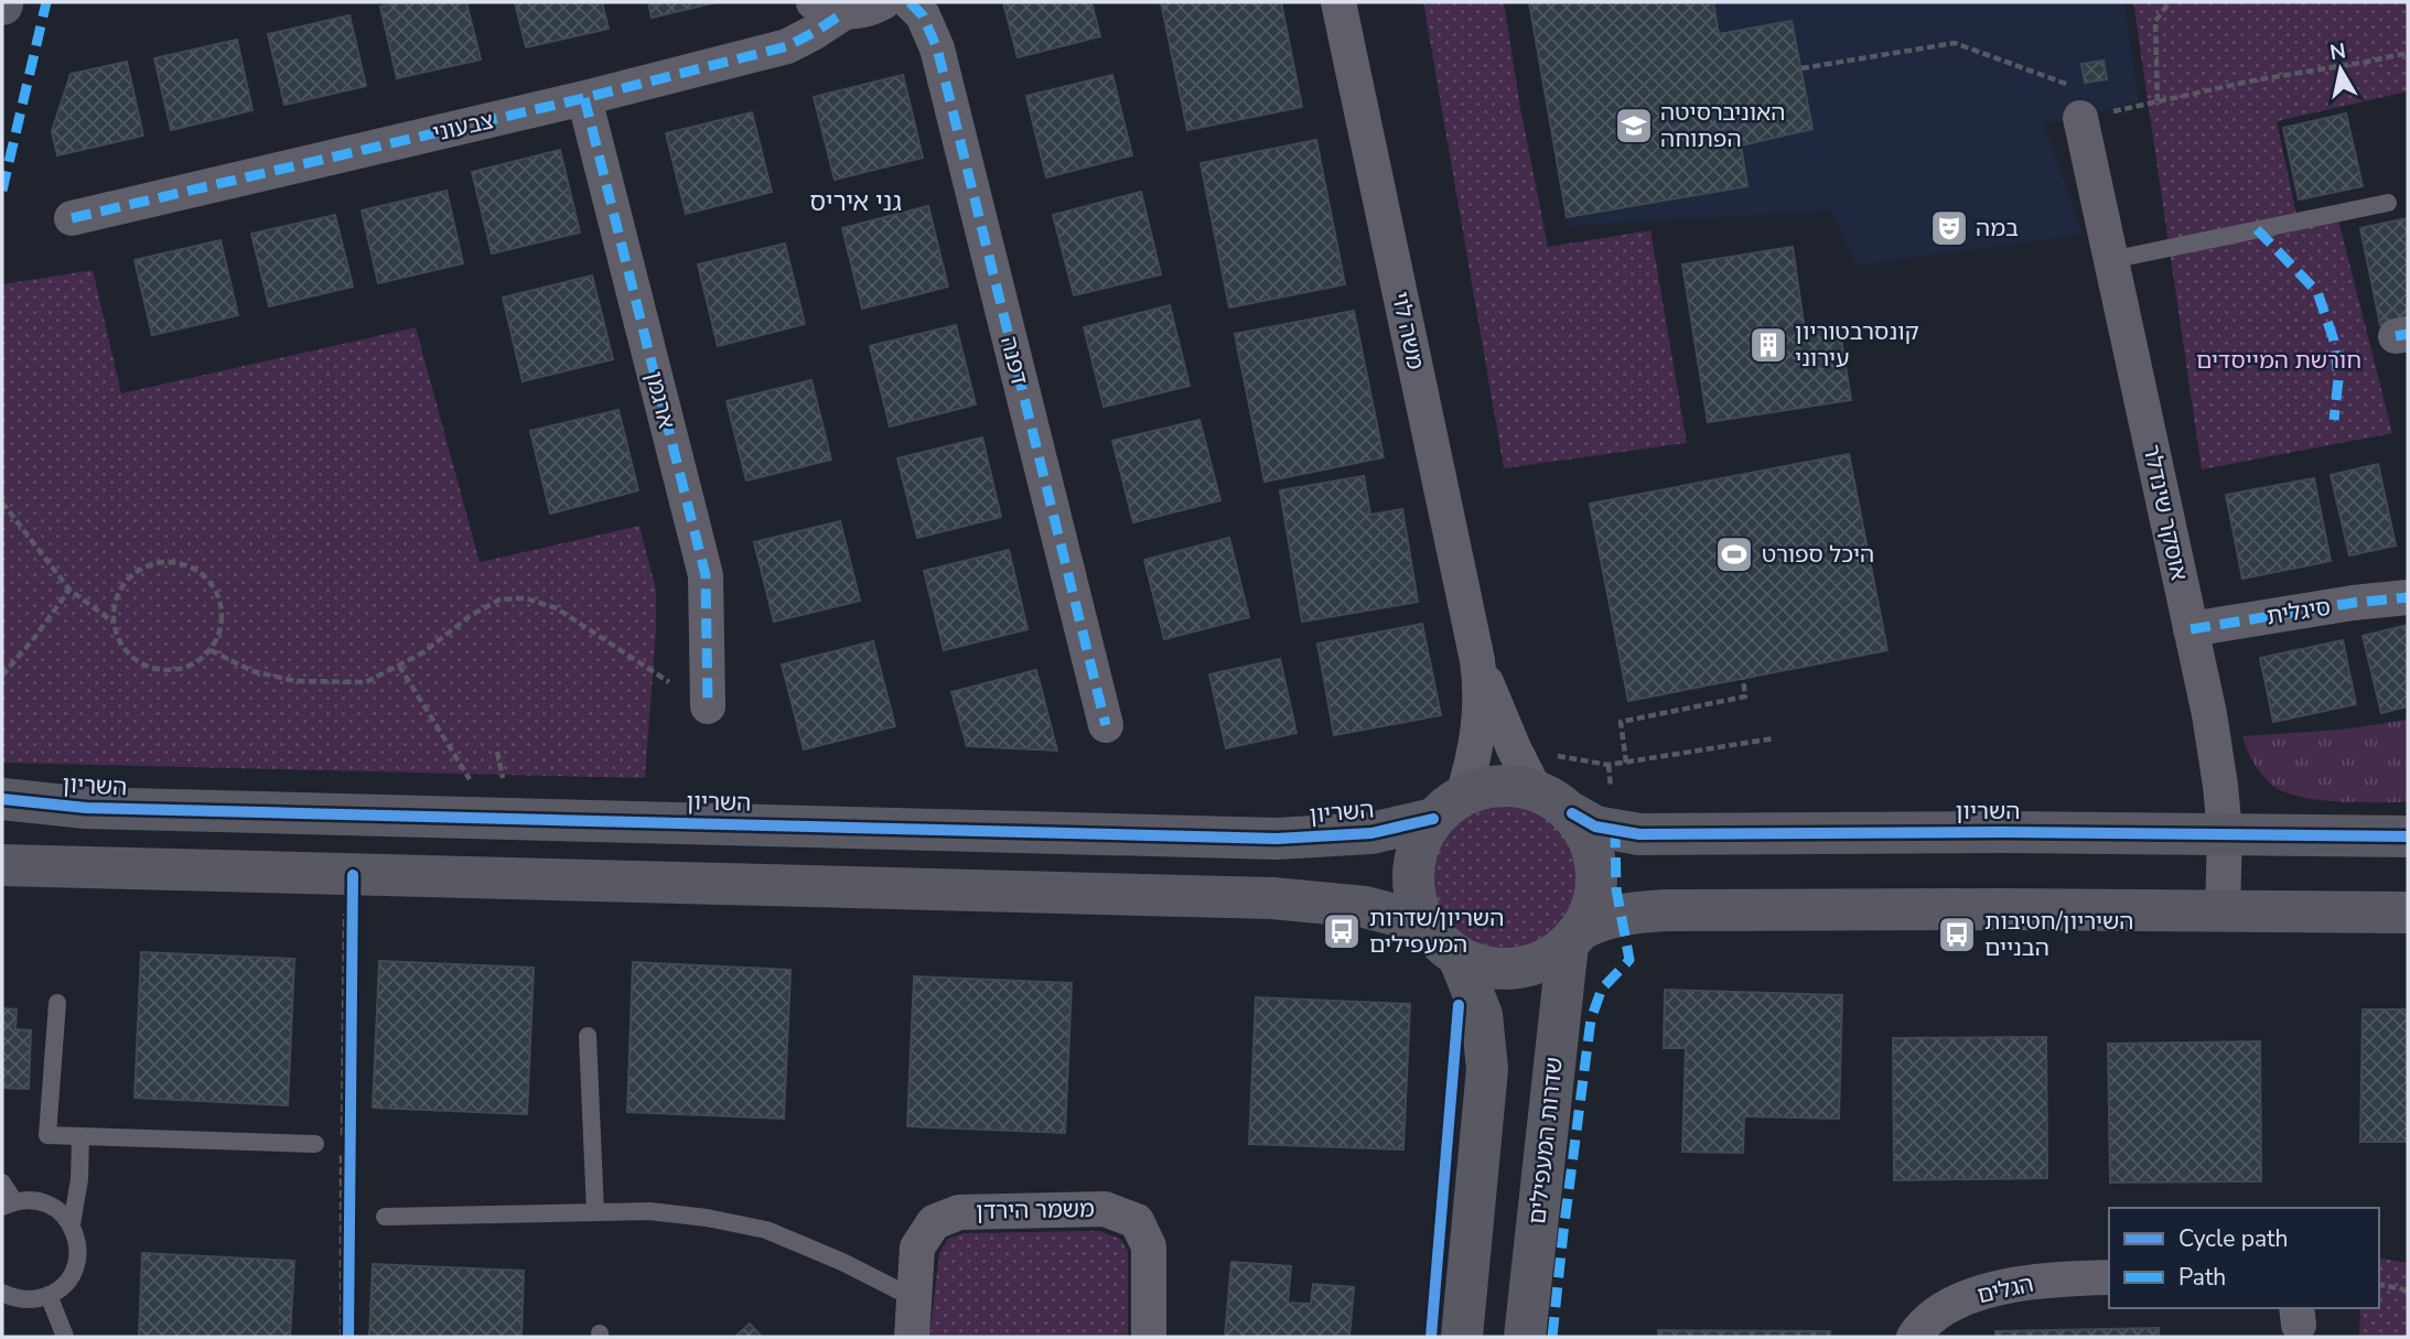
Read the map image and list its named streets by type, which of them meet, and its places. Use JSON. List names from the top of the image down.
{
  "streets": {
    "street": [
      "צבעוני",
      "משה לוי",
      "דפנה",
      "ארגמן",
      "אוסקר שינדלר",
      "סיגלית",
      "השריון",
      "שדרות המעפילים",
      "משמר הירדן",
      "הגלים"
    ]
  },
  "crossings": [
    ["צבעוני", "ארגמן"],
    ["משה לוי", "השריון"],
    ["משה לוי", "שדרות המעפילים"],
    ["אוסקר שינדלר", "סיגלית"],
    ["אוסקר שינדלר", "השריון"],
    ["השריון", "שדרות המעפילים"]
  ],
  "districts": ["גני איריס"],
  "parks": ["חורשת המייסדים"],
  "places": {
    "school or university": ["האוניברסיטה הפתוחה"],
    "theatre": ["במה"],
    "building": ["קונסרבטוריון עירוני"],
    "sports": ["היכל ספורט"],
    "bus stop": ["השריון/שדרות המעפילים", "השיריון/חטיבות הבניים"]
  },
  "legend": ["Cycle path", "Path"],
  "north": "top"
}
